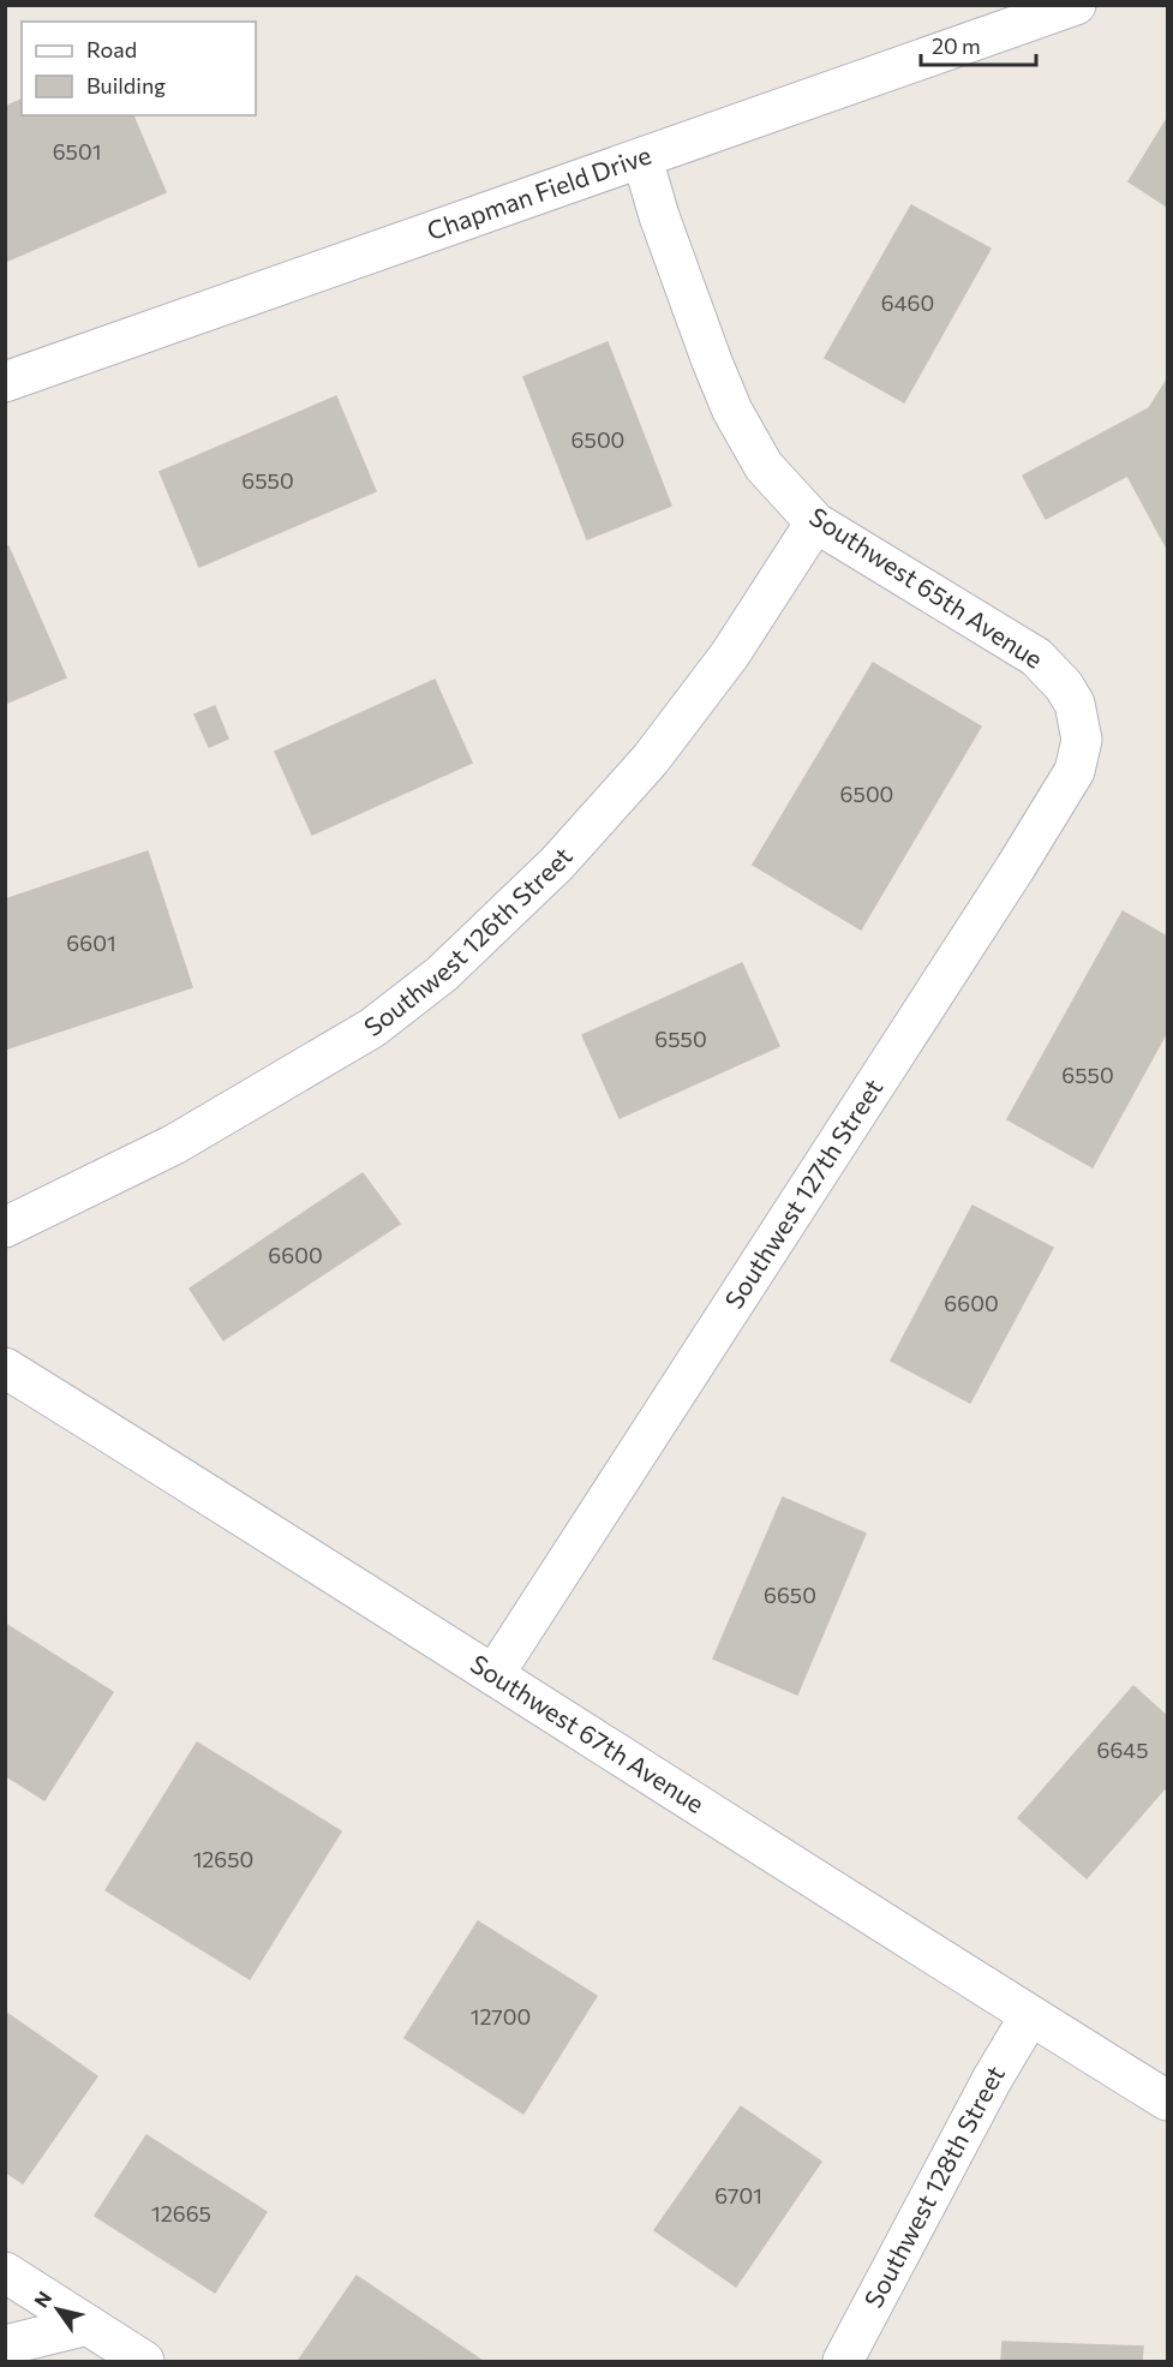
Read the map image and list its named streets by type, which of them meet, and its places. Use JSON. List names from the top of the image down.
{
  "streets": {
    "street": [
      "Chapman Field Drive",
      "Southwest 65th Avenue",
      "Southwest 126th Street",
      "Southwest 127th Street",
      "Southwest 67th Avenue",
      "Southwest 128th Street"
    ]
  },
  "crossings": [
    ["Chapman Field Drive", "Southwest 65th Avenue"],
    ["Southwest 65th Avenue", "Southwest 126th Street"],
    ["Southwest 65th Avenue", "Southwest 127th Street"],
    ["Southwest 127th Street", "Southwest 67th Avenue"],
    ["Southwest 67th Avenue", "Southwest 128th Street"]
  ],
  "house_numbers": [
    "6501",
    "6460",
    "6500",
    "6550",
    "6500",
    "6601",
    "6550",
    "6550",
    "6600",
    "6600",
    "6650",
    "6645",
    "12650",
    "12700",
    "6701",
    "12665"
  ],
  "legend": ["Road", "Building"],
  "scale_bar": "20 m",
  "north": "top left"
}
